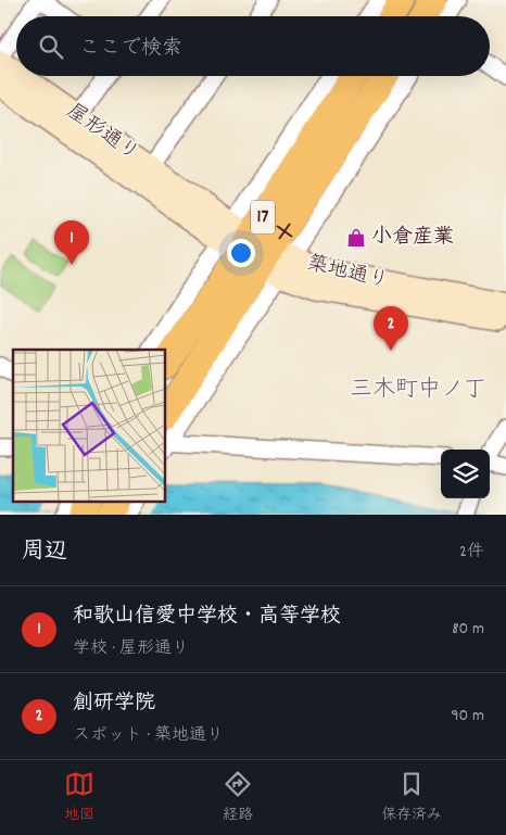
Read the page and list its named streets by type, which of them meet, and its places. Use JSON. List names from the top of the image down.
{
  "streets": {
    "main road": ["17"],
    "street": ["屋形通り", "築地通り"]
  },
  "crossings": [
    ["屋形通り", "築地通り"],
    ["17", "築地通り"]
  ],
  "districts": ["三木町中ノ丁"],
  "places": {
    "shop": ["小倉産業"]
  },
  "page": {
    "search": "ここで検索",
    "pins": ["1", "2"],
    "heading": ["周辺", "2件"],
    "list": [
      {
        "mark": "1",
        "name": "和歌山信愛中学校・高等学校",
        "note": "学校 · 屋形通り",
        "value": "80 m"
      },
      {
        "mark": "2",
        "name": "創研学院",
        "note": "スポット · 築地通り",
        "value": "90 m"
      }
    ],
    "nav": ["地図", "経路", "保存済み"]
  }
}
